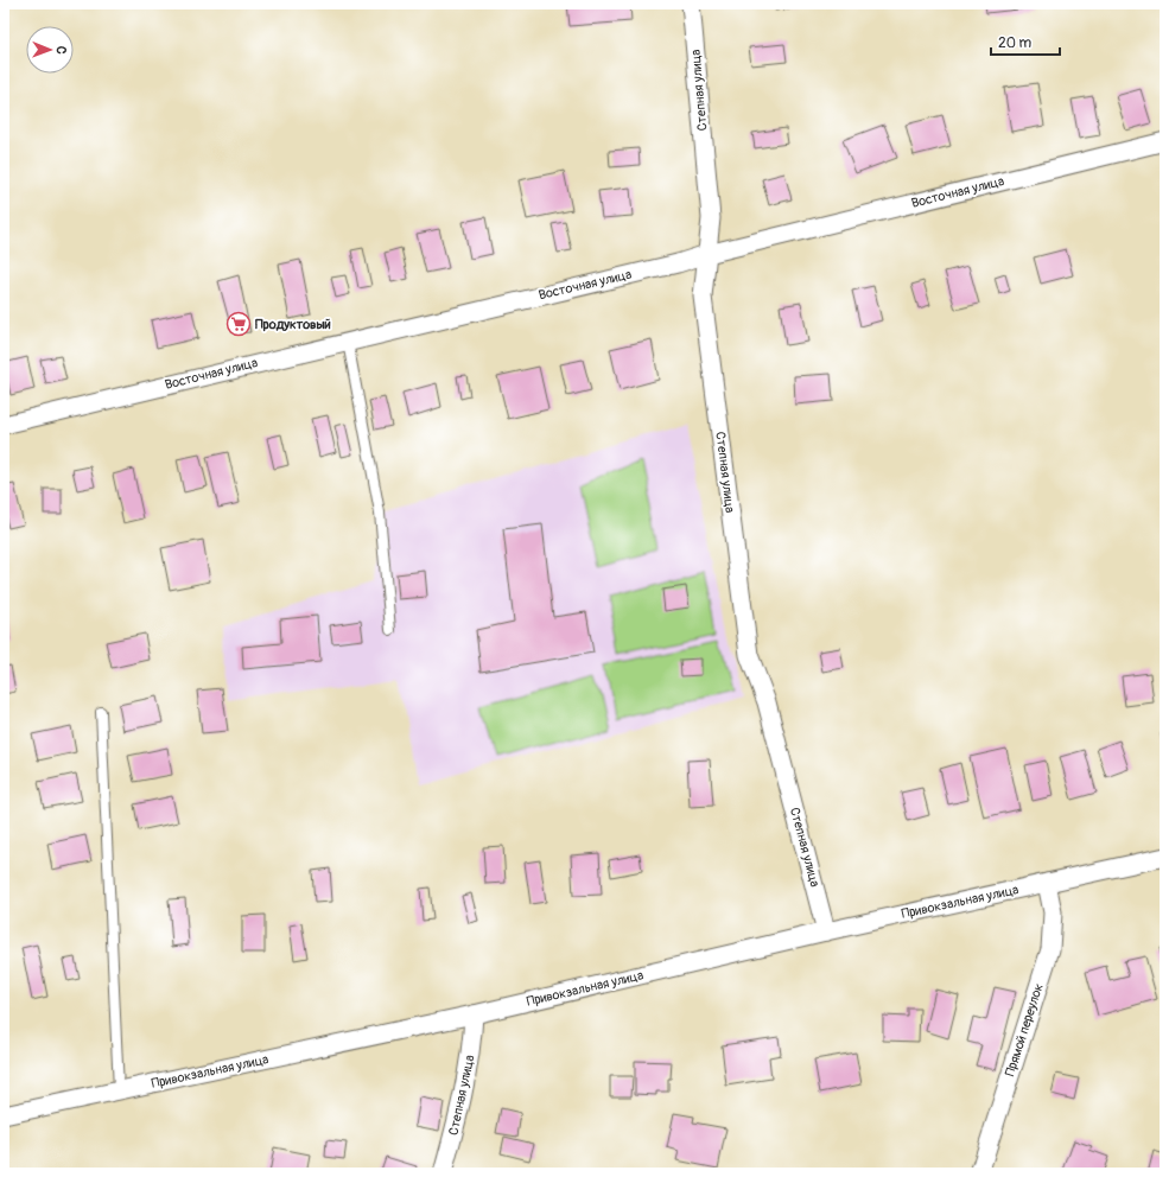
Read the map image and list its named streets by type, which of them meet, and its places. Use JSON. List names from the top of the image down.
{
  "streets": {
    "street": [
      "Степная улица",
      "Восточная улица",
      "Привокзальная улица",
      "Прямой переулок"
    ]
  },
  "crossings": [
    ["Степная улица", "Восточная улица"],
    ["Степная улица", "Привокзальная улица"],
    ["Привокзальная улица", "Прямой переулок"]
  ],
  "places": {
    "supermarket": ["Продуктовый"]
  },
  "scale_bar": "20 m",
  "north": "right"
}
